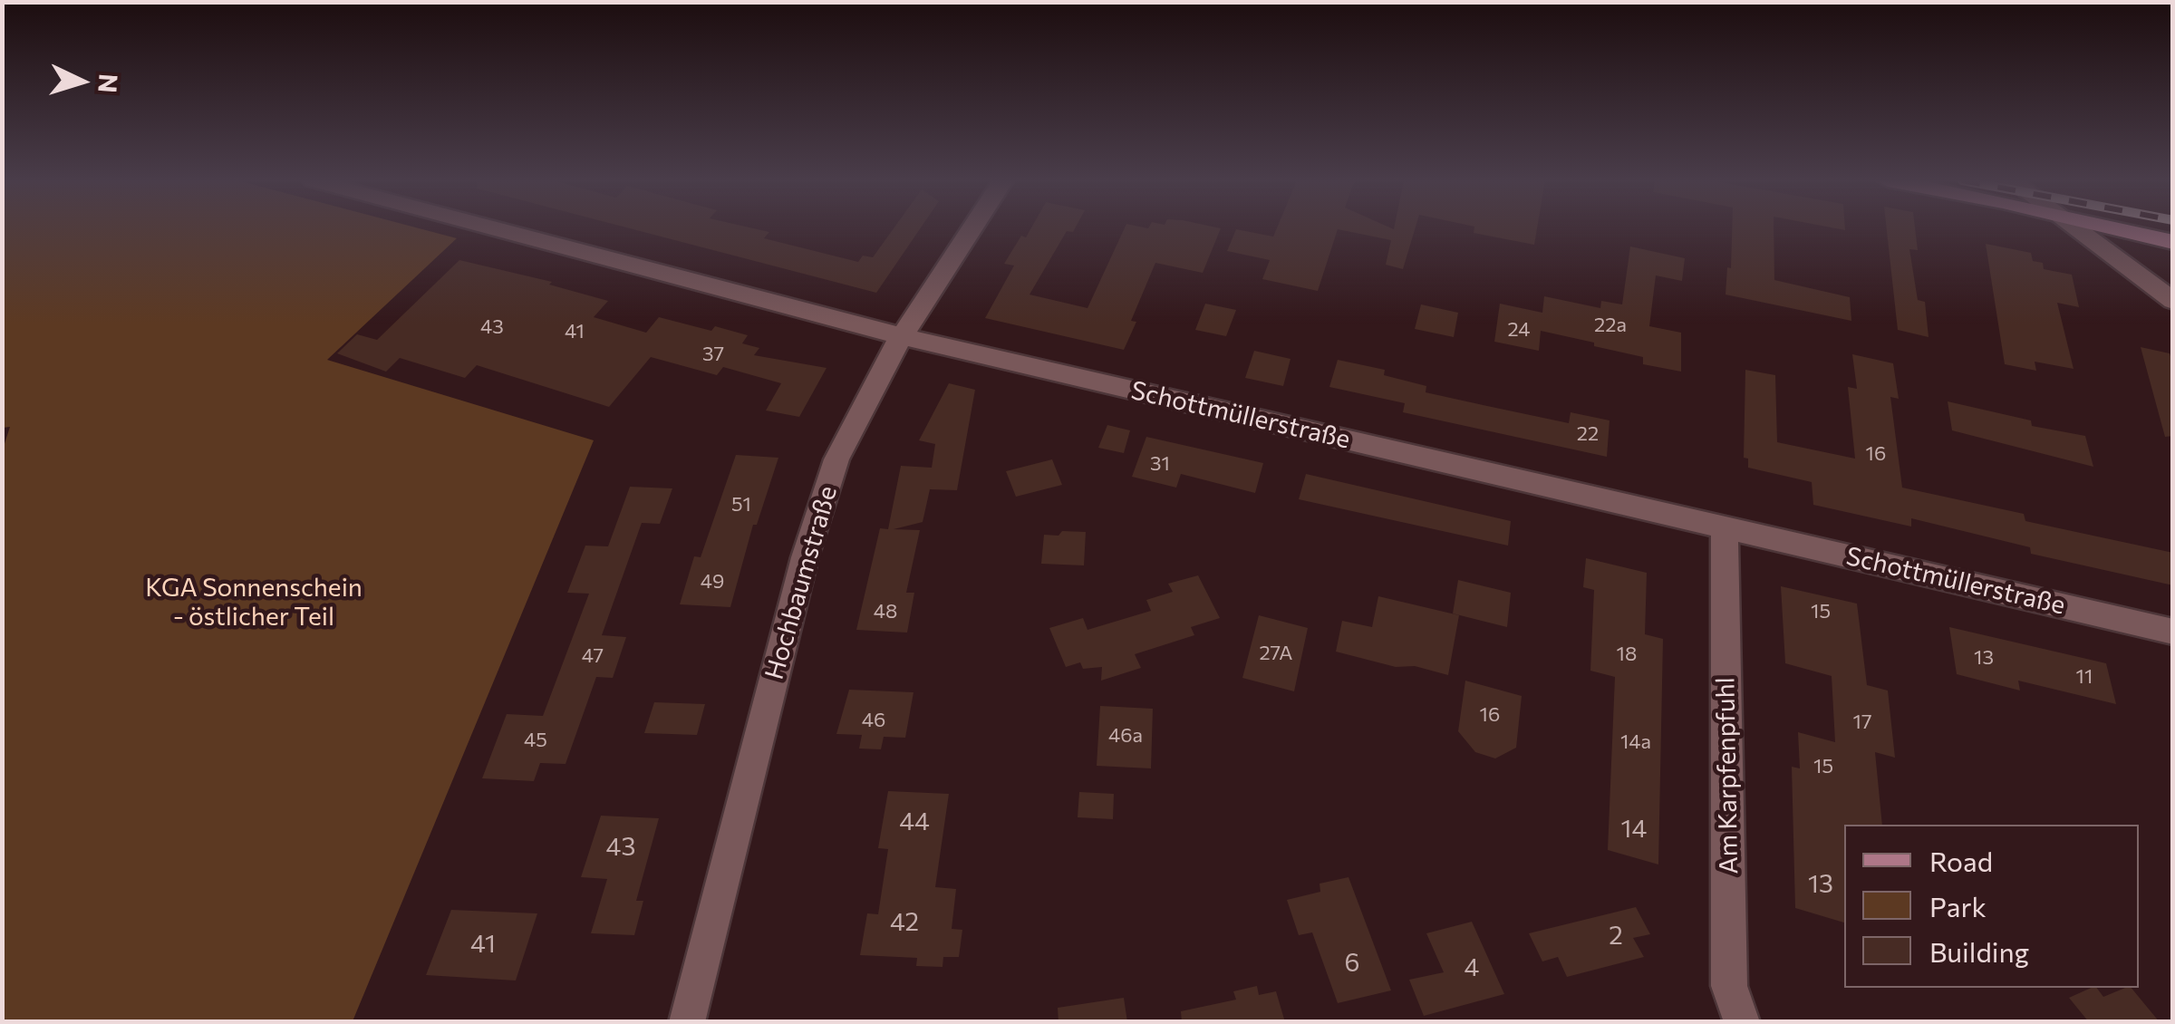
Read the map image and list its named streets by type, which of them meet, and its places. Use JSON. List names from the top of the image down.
{
  "streets": {
    "street": ["Schottmüllerstraße", "Hochbaumstraße", "Am Karpfenpfuhl"]
  },
  "crossings": [
    ["Schottmüllerstraße", "Hochbaumstraße"],
    ["Schottmüllerstraße", "Am Karpfenpfuhl"]
  ],
  "parks": ["KGA Sonnenschein - östlicher Teil"],
  "house_numbers": [
    "22a",
    "43",
    "24",
    "41",
    "37",
    "22",
    "16",
    "31",
    "51",
    "49",
    "48",
    "15",
    "27A",
    "18",
    "47",
    "13",
    "11",
    "16",
    "46",
    "17",
    "46a",
    "45",
    "14a",
    "15",
    "44",
    "14",
    "43",
    "13",
    "42",
    "2",
    "41",
    "6",
    "4"
  ],
  "legend": ["Road", "Park", "Building"],
  "north": "right"
}
